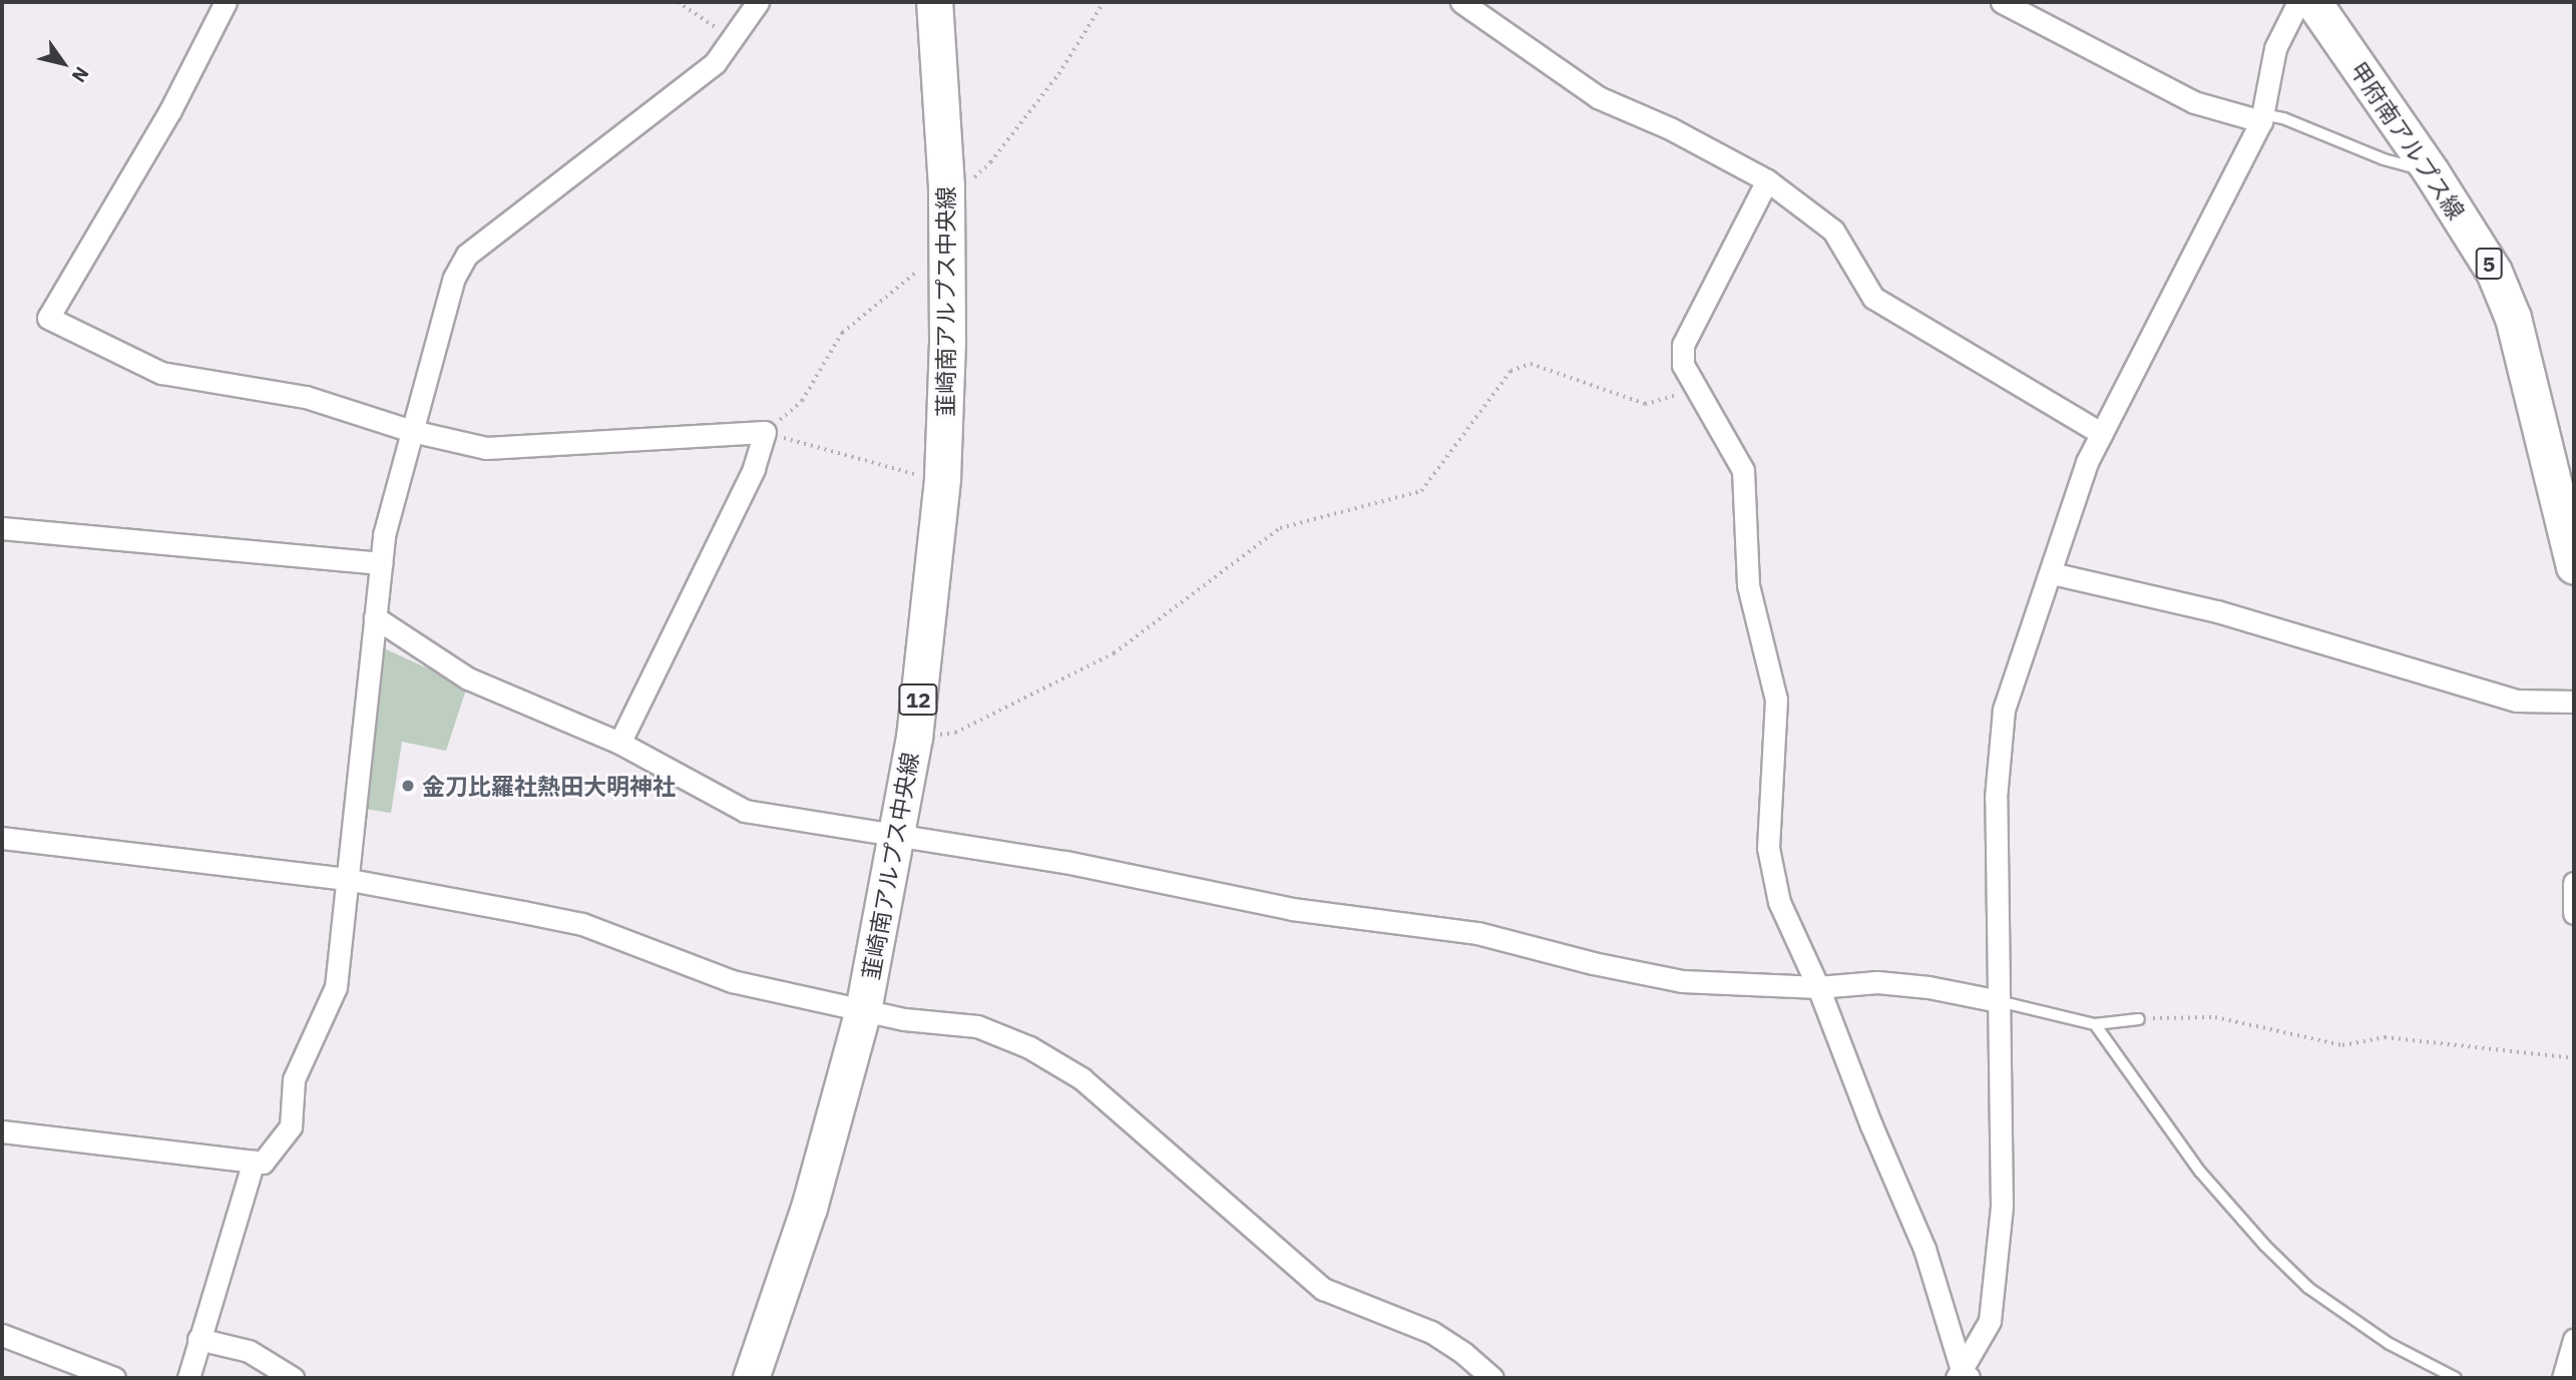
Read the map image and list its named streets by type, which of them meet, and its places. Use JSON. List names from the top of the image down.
{
  "streets": {
    "main road": [
      "甲府南アルプス線",
      "5",
      "韮崎南アルプス中央線",
      "12"
    ]
  },
  "places": ["金刀比羅社熱田大明神社"],
  "north": "bottom right"
}
